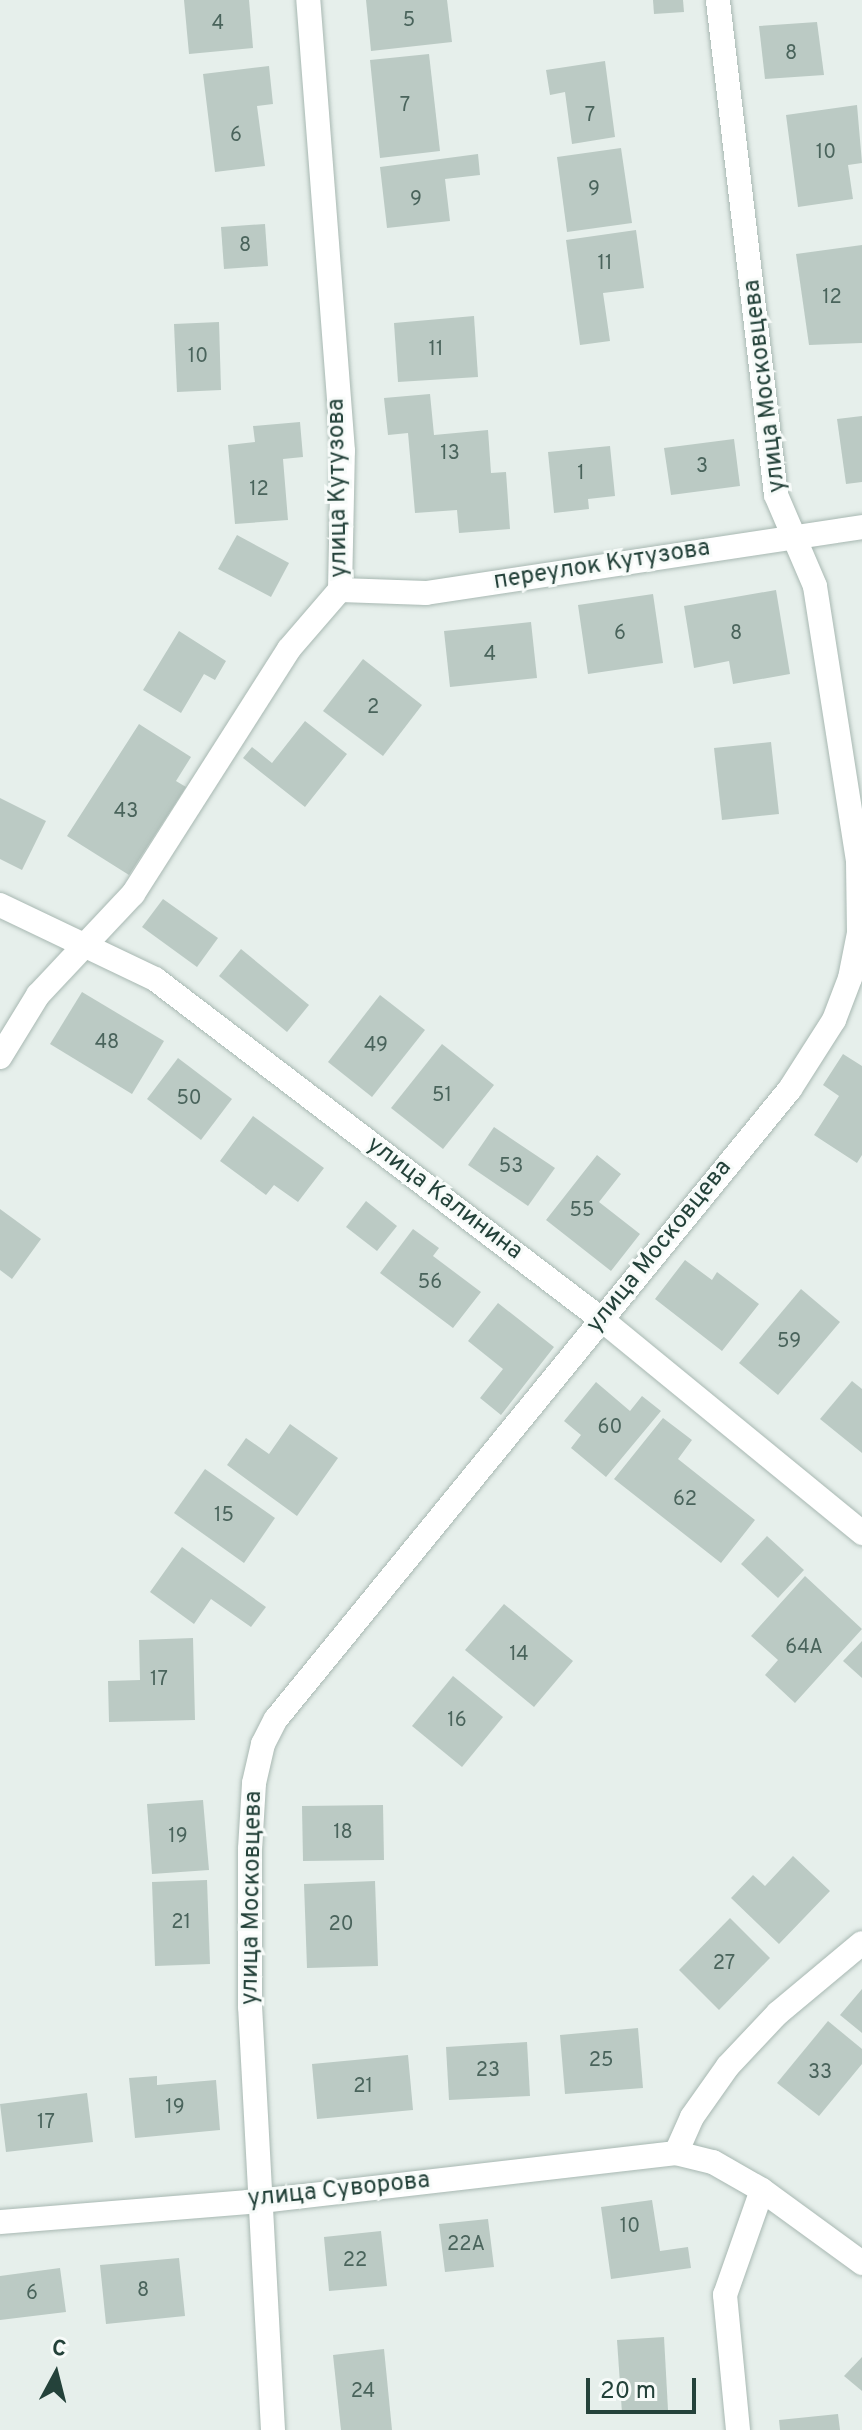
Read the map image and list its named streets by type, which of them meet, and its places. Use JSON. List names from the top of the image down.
{
  "streets": {
    "street": [
      "улица Московцева",
      "улица Кутузова",
      "переулок Кутузова",
      "улица Калинина",
      "улица Суворова"
    ]
  },
  "crossings": [
    ["улица Московцева", "переулок Кутузова"],
    ["улица Московцева", "улица Калинина"],
    ["улица Московцева", "улица Суворова"],
    ["улица Кутузова", "переулок Кутузова"],
    ["улица Кутузова", "улица Калинина"]
  ],
  "house_numbers": [
    "5",
    "4",
    "8",
    "7",
    "7",
    "6",
    "10",
    "9",
    "9",
    "8",
    "11",
    "12",
    "11",
    "10",
    "13",
    "3",
    "1",
    "12",
    "6",
    "8",
    "4",
    "2",
    "43",
    "48",
    "49",
    "51",
    "50",
    "53",
    "55",
    "56",
    "59",
    "60",
    "62",
    "15",
    "64А",
    "14",
    "17",
    "16",
    "18",
    "19",
    "21",
    "20",
    "27",
    "25",
    "23",
    "33",
    "21",
    "19",
    "17",
    "10",
    "22А",
    "22",
    "8",
    "6",
    "24"
  ],
  "scale_bar": "20 m",
  "north": "top"
}
